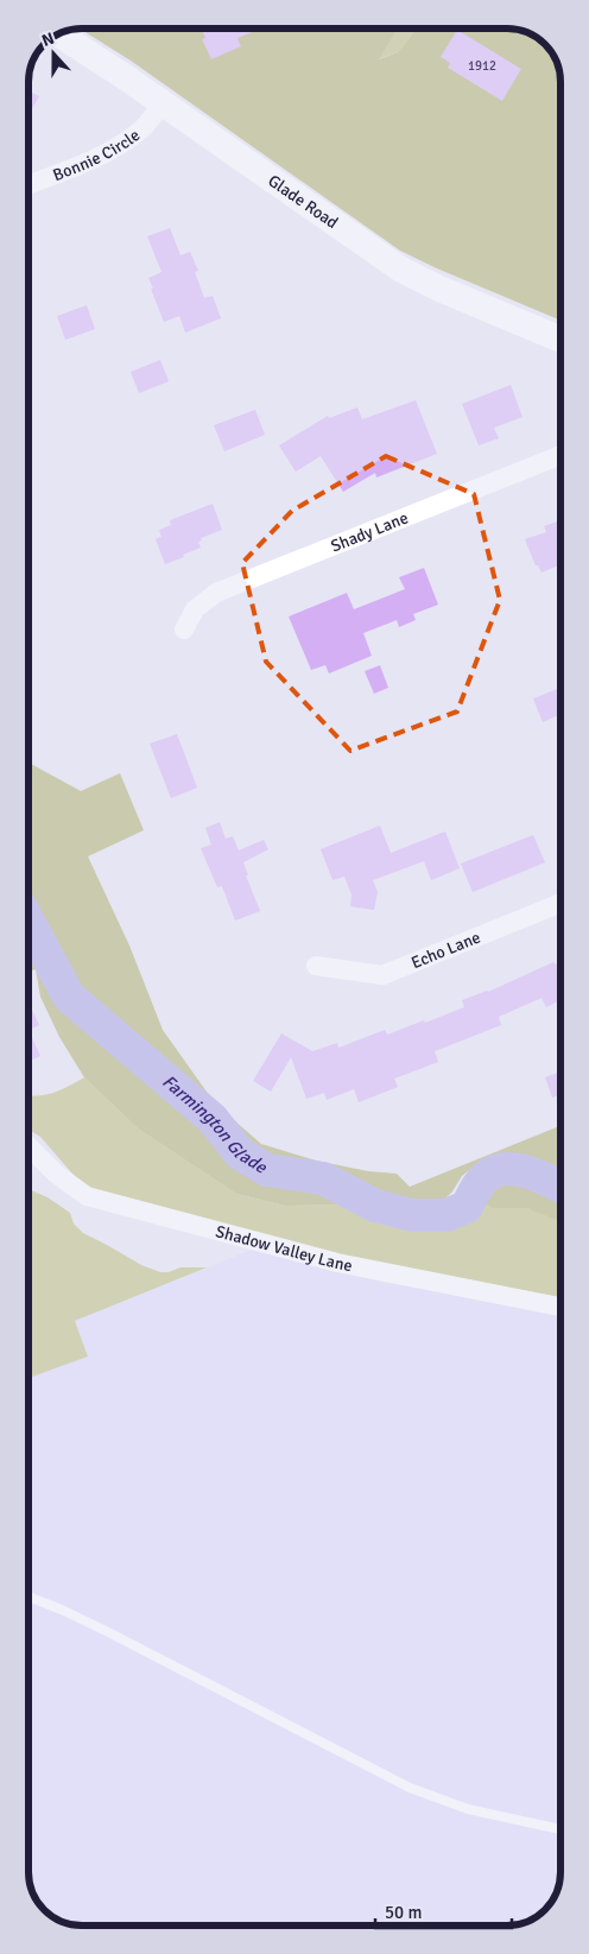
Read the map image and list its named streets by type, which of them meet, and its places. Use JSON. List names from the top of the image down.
{
  "streets": {
    "street": [
      "Bonnie Circle",
      "Glade Road",
      "Shady Lane",
      "Echo Lane",
      "Shadow Valley Lane"
    ]
  },
  "crossings": [
    ["Bonnie Circle", "Glade Road"]
  ],
  "water": ["Farmington Glade"],
  "house_numbers": ["1912"],
  "scale_bar": "50 m",
  "north": "top"
}
